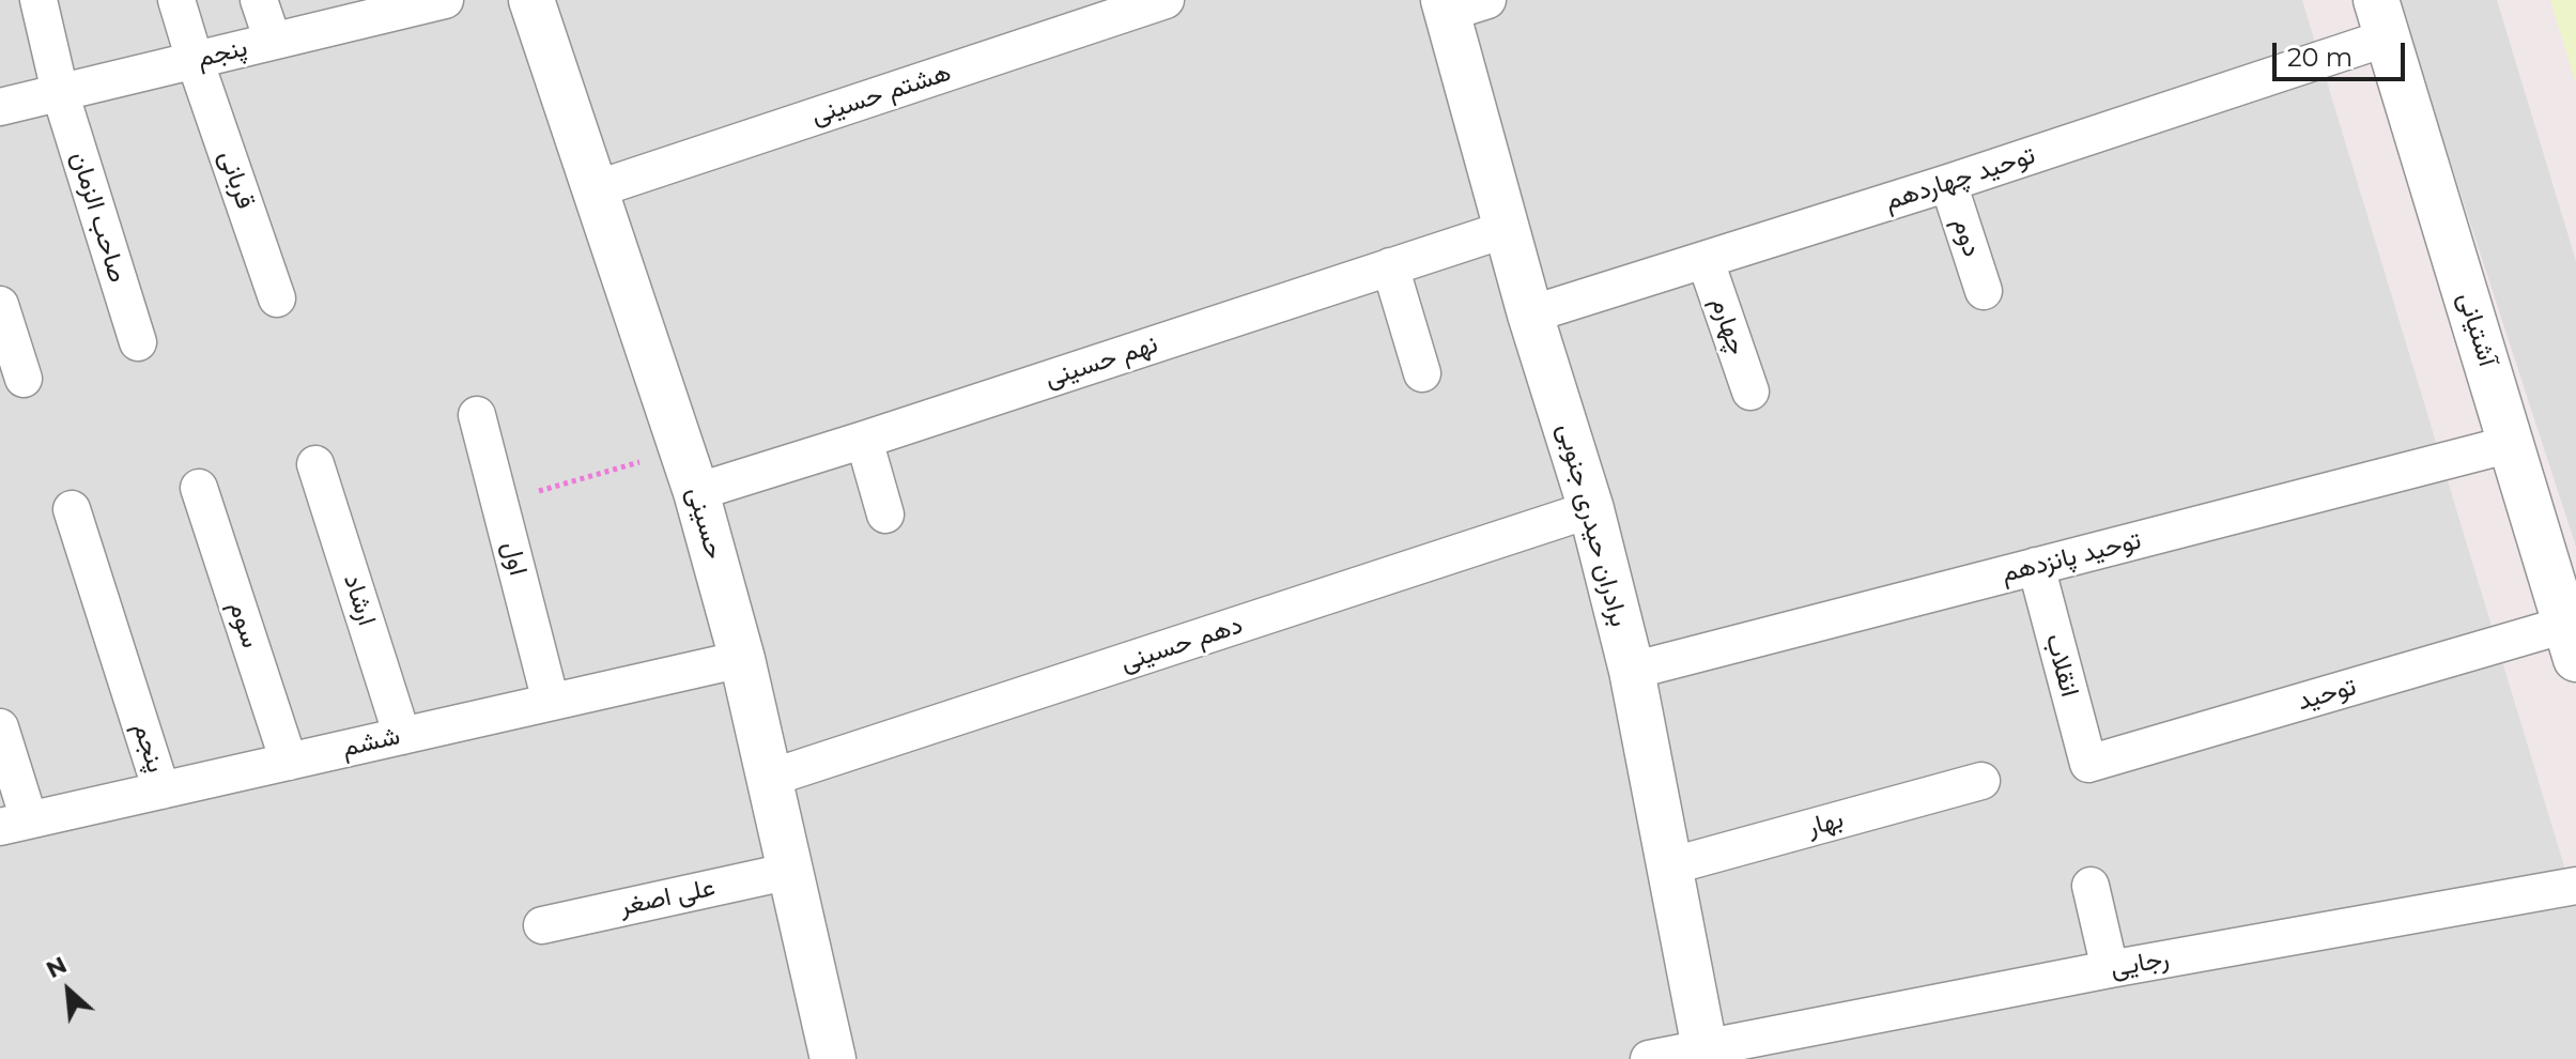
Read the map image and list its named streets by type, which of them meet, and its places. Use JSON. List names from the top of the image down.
{
  "streets": {
    "street": [
      "پنجم",
      "هشتم حسینی",
      "توحید چهاردهم",
      "قربانی",
      "صاحب الزمان",
      "دوم",
      "چهارم",
      "آشتیانی",
      "نهم حسینی",
      "حسینی",
      "برادران حیدری جنوبی",
      "توحید پانزدهم",
      "اول",
      "ارشاد",
      "سوم",
      "دهم حسینی",
      "انقلاب",
      "توحید",
      "ششم",
      "بهار",
      "علی اصغر",
      "رجایی"
    ]
  },
  "crossings": [
    ["پنجم", "قربانی"],
    ["پنجم", "صاحب الزمان"],
    ["پنجم", "ششم"],
    ["هشتم حسینی", "حسینی"],
    ["توحید چهاردهم", "دوم"],
    ["توحید چهاردهم", "چهارم"],
    ["توحید چهاردهم", "آشتیانی"],
    ["توحید چهاردهم", "برادران حیدری جنوبی"],
    ["آشتیانی", "توحید پانزدهم"],
    ["آشتیانی", "توحید"],
    ["نهم حسینی", "حسینی"],
    ["نهم حسینی", "برادران حیدری جنوبی"],
    ["حسینی", "دهم حسینی"],
    ["حسینی", "ششم"],
    ["حسینی", "علی اصغر"],
    ["برادران حیدری جنوبی", "توحید پانزدهم"],
    ["برادران حیدری جنوبی", "دهم حسینی"],
    ["برادران حیدری جنوبی", "بهار"],
    ["برادران حیدری جنوبی", "رجایی"],
    ["توحید پانزدهم", "انقلاب"],
    ["اول", "ششم"],
    ["ارشاد", "ششم"],
    ["سوم", "ششم"],
    ["انقلاب", "توحید"]
  ],
  "scale_bar": "20 m",
  "north": "top left"
}
